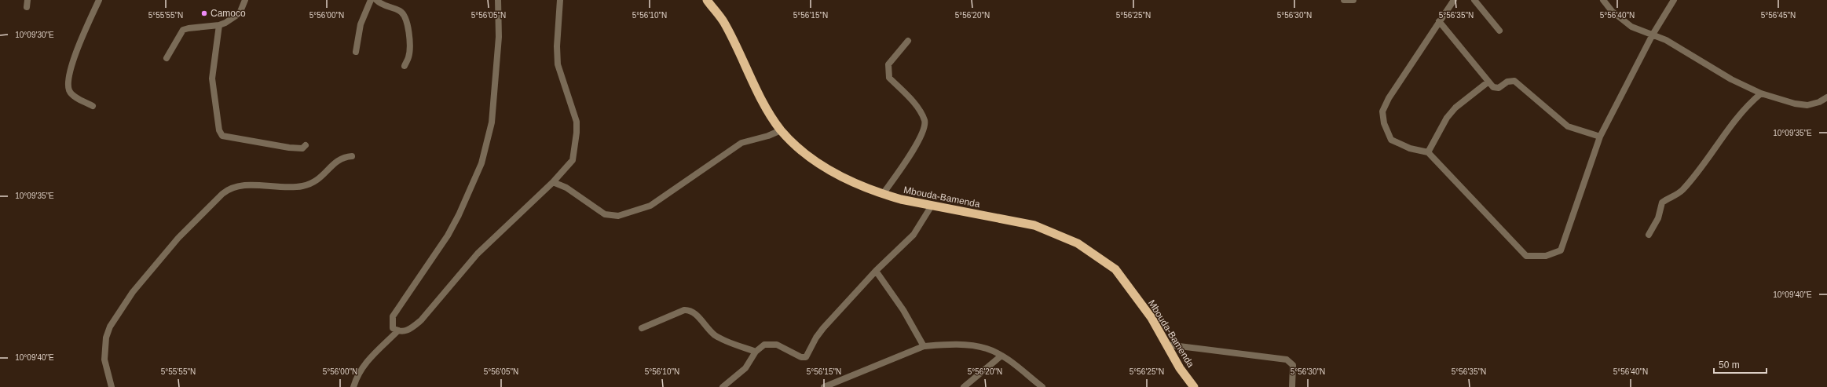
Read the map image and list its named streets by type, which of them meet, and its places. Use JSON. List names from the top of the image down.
{
  "streets": {
    "highway": ["Mbouda-Bamenda"]
  },
  "places": ["Camoco"],
  "scale_bar": "50 m",
  "coordinates": [
    "5°55'55\"N",
    "5°56'00\"N",
    "5°56'05\"N",
    "5°56'10\"N",
    "5°56'15\"N",
    "5°56'20\"N",
    "5°56'25\"N",
    "5°56'30\"N",
    "5°56'35\"N",
    "5°56'40\"N",
    "5°56'45\"N",
    "10°09'30\"E",
    "10°09'35\"E",
    "10°09'40\"E"
  ]
}
